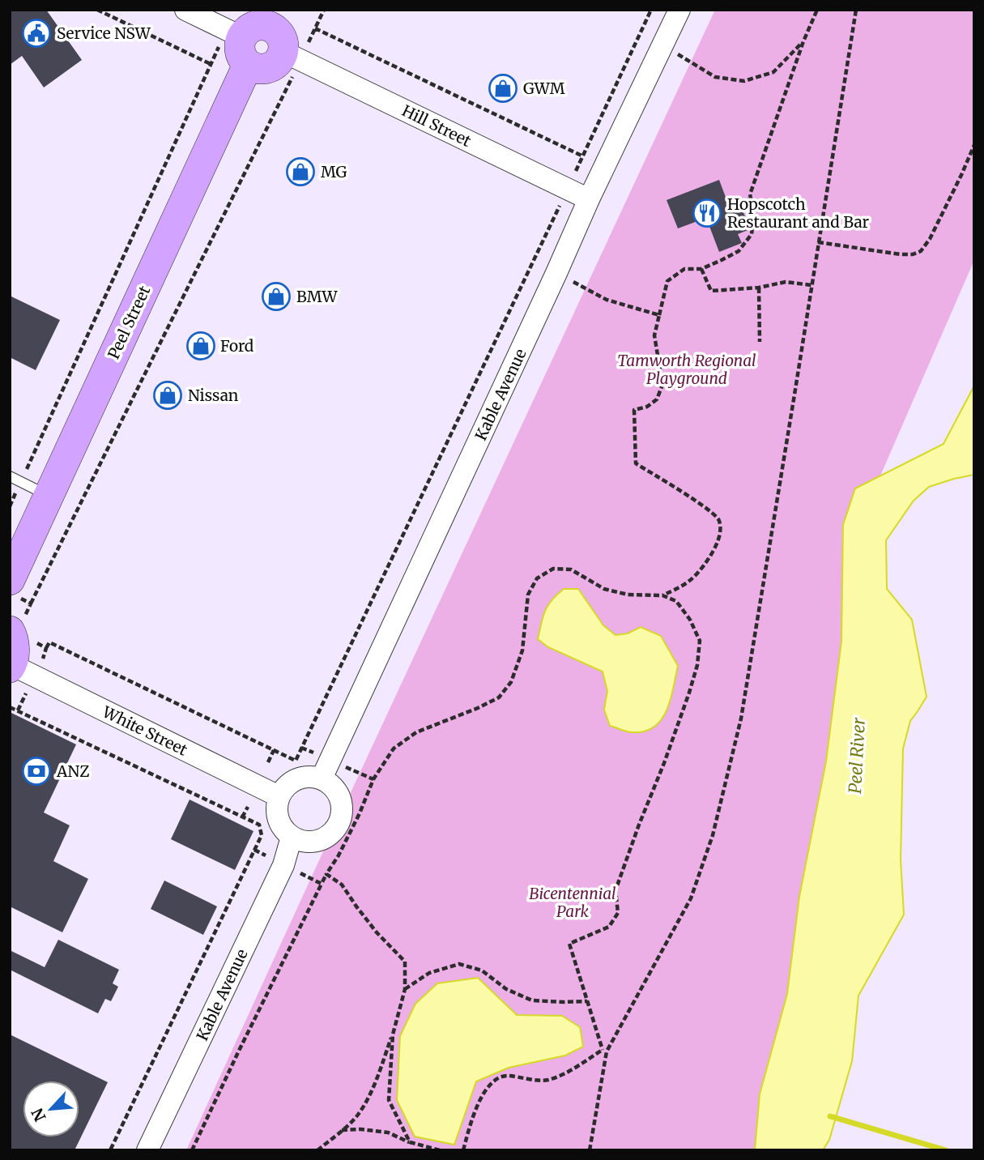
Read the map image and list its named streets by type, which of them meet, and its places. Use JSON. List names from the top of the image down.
{
  "streets": {
    "main road": ["Peel Street"],
    "street": ["Hill Street", "Kable Avenue", "White Street"]
  },
  "crossings": [
    ["Hill Street", "Peel Street"],
    ["Hill Street", "Kable Avenue"],
    ["Kable Avenue", "White Street"]
  ],
  "water": ["Peel River"],
  "parks": ["Tamworth Regional Playground", "Bicentennial Park"],
  "places": {
    "public building": ["Service NSW"],
    "shop": [
      "GWM",
      "MG",
      "BMW",
      "Ford",
      "Nissan"
    ],
    "restaurant": ["Hopscotch Restaurant and Bar"],
    "bank": ["ANZ"]
  },
  "north": "bottom left"
}
